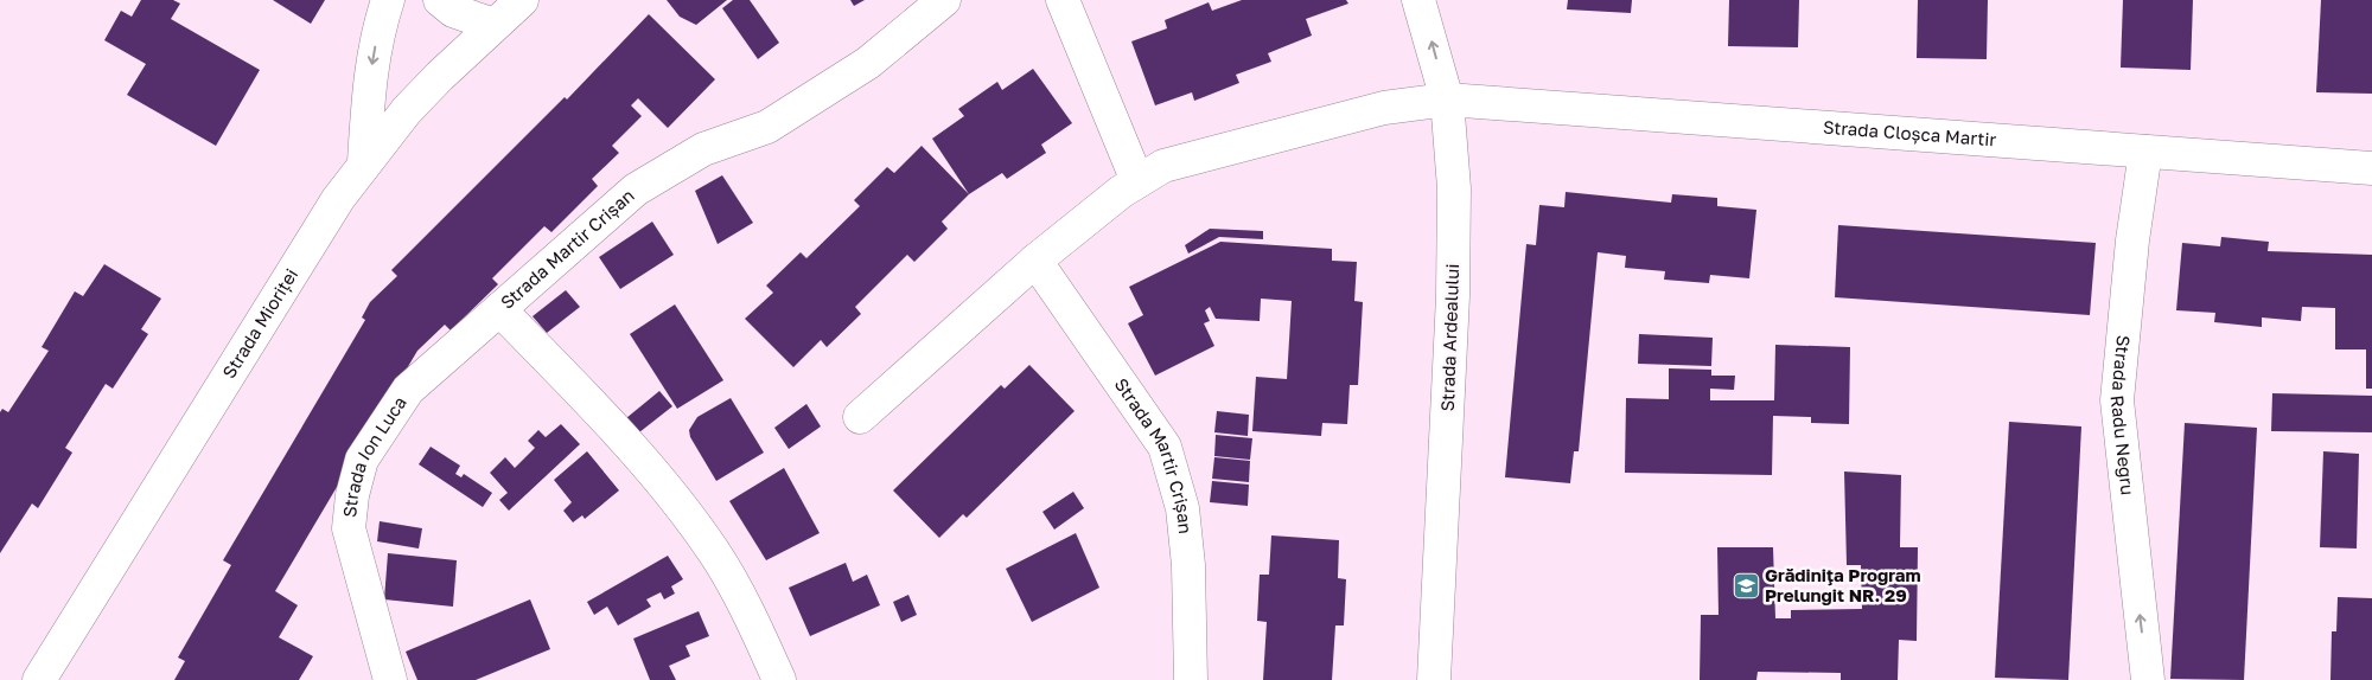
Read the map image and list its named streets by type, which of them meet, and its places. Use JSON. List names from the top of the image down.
{
  "streets": {
    "street": [
      "Strada Cloșca Martir",
      "Strada Martir Crișan",
      "Strada Mioriței",
      "Strada Ardealului",
      "Strada Radu Negru",
      "Strada Ion Luca"
    ]
  },
  "crossings": [
    ["Strada Cloșca Martir", "Strada Ardealului"],
    ["Strada Cloșca Martir", "Strada Radu Negru"],
    ["Strada Martir Crișan", "Strada Ion Luca"]
  ],
  "one_way": ["Strada Radu Negru"],
  "places": {
    "school or university": ["Grădiniţa Program Prelungit NR. 29"]
  }
}
